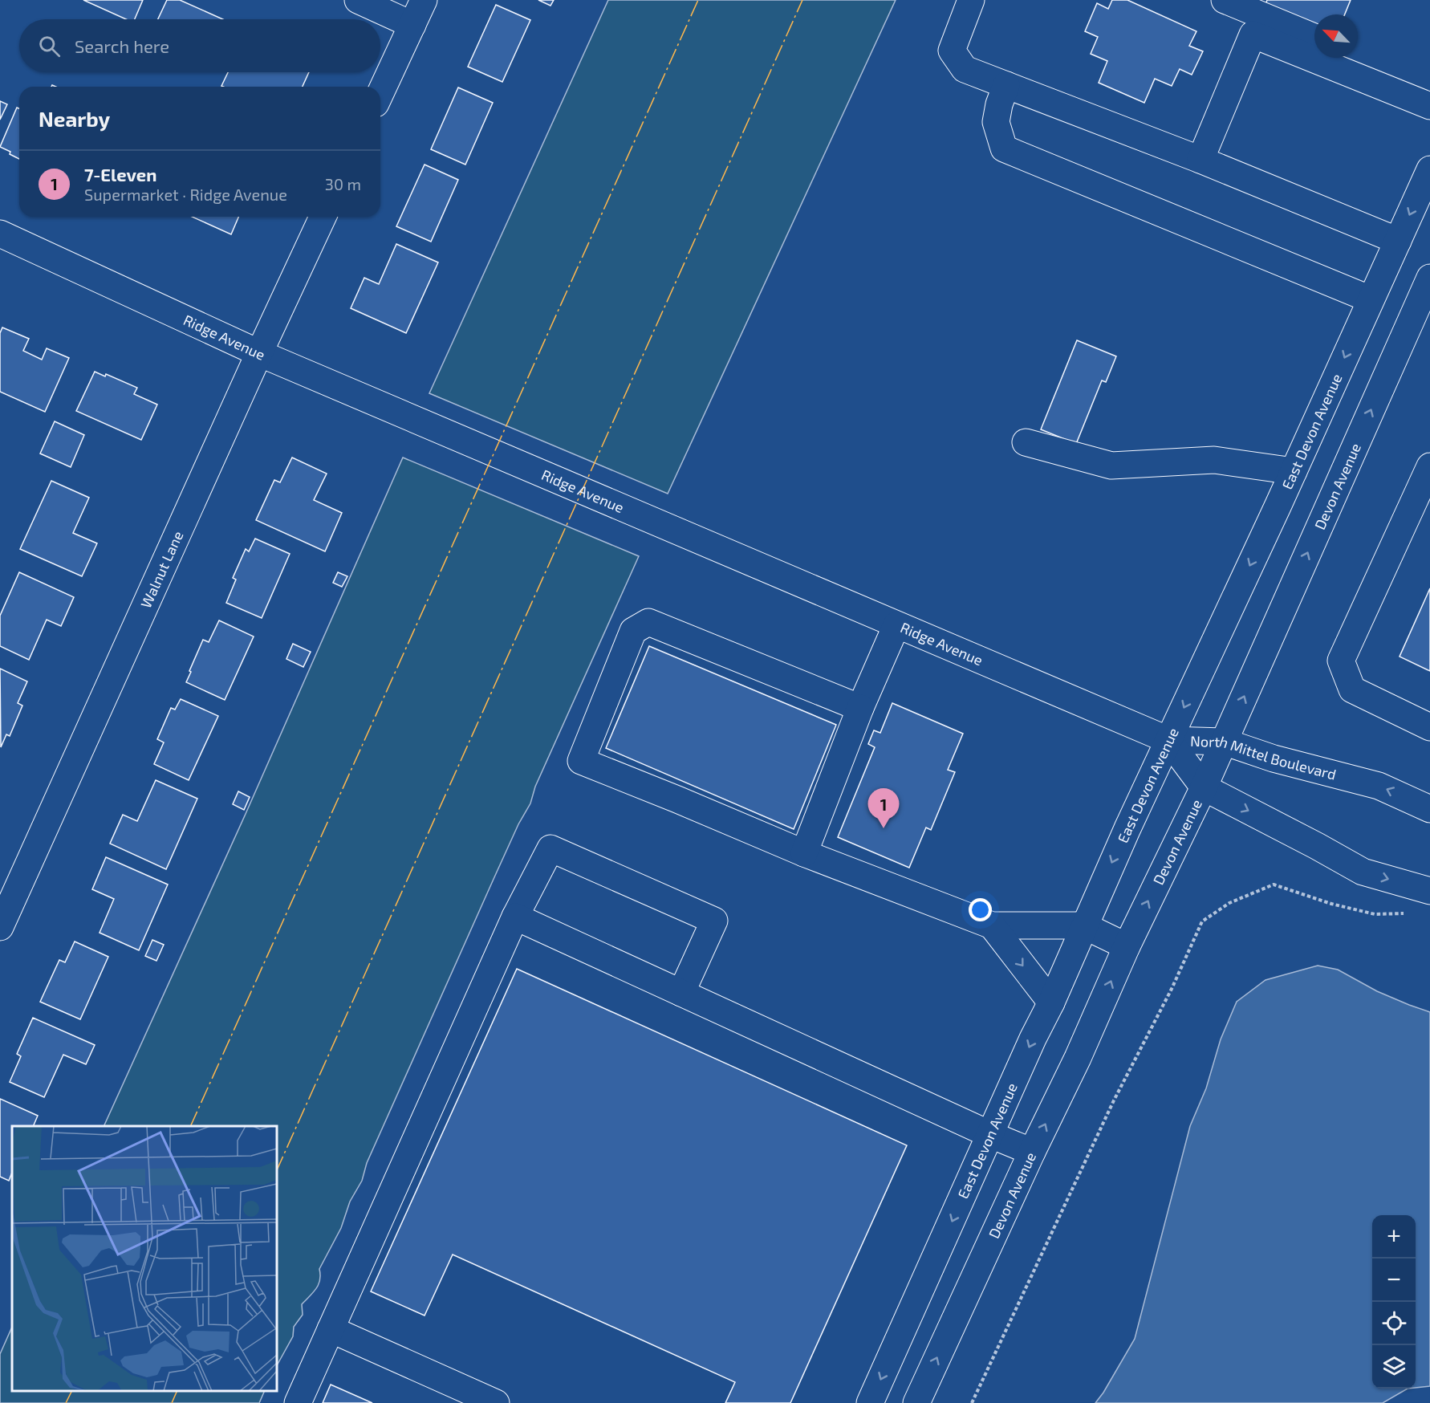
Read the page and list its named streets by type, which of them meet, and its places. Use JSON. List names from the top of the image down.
{
  "streets": {
    "street": [
      "Ridge Avenue",
      "East Devon Avenue",
      "Devon Avenue",
      "Walnut Lane",
      "North Mittel Boulevard"
    ]
  },
  "crossings": [
    ["Ridge Avenue", "East Devon Avenue"],
    ["Ridge Avenue", "Walnut Lane"],
    ["Ridge Avenue", "North Mittel Boulevard"],
    ["East Devon Avenue", "North Mittel Boulevard"],
    ["Devon Avenue", "North Mittel Boulevard"]
  ],
  "one_way": ["East Devon Avenue", "Devon Avenue"],
  "north": "top left",
  "page": {
    "search": "Search here",
    "heading": "Nearby",
    "list": [
      {
        "mark": "1",
        "name": "7-Eleven",
        "note": "Supermarket · Ridge Avenue",
        "value": "30 m"
      }
    ],
    "pins": "1",
    "map_buttons": ["+", "−"]
  }
}
